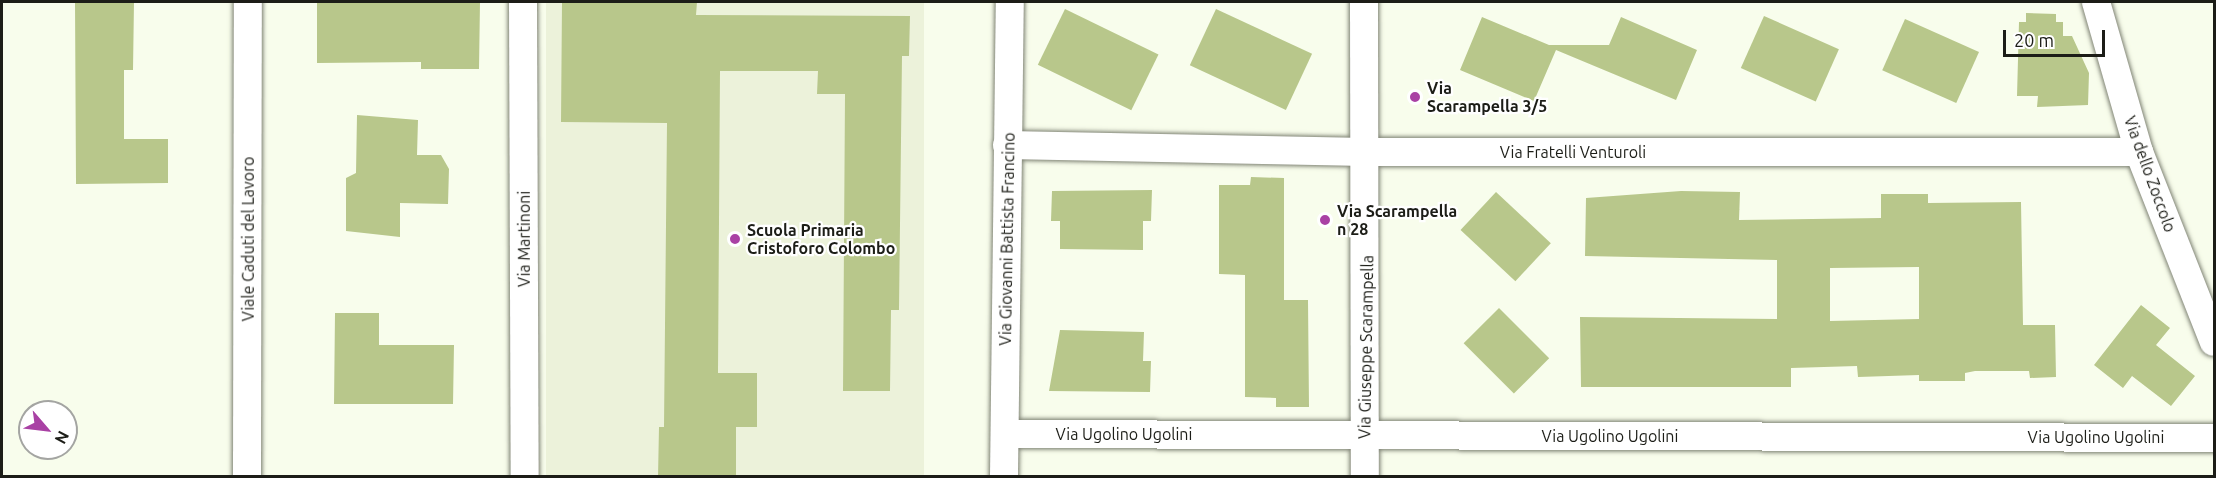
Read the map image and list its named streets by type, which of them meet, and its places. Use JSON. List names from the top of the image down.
{
  "streets": {
    "street": [
      "Via Fratelli Venturoli",
      "Via dello Zoccolo",
      "Viale Caduti del Lavoro",
      "Via Martinoni",
      "Via Giovanni Battista Francino",
      "Via Giuseppe Scarampella",
      "Via Ugolino Ugolini"
    ]
  },
  "crossings": [
    ["Via Fratelli Venturoli", "Via dello Zoccolo"],
    ["Via Fratelli Venturoli", "Via Giovanni Battista Francino"],
    ["Via Fratelli Venturoli", "Via Giuseppe Scarampella"],
    ["Via Giovanni Battista Francino", "Via Ugolino Ugolini"],
    ["Via Giuseppe Scarampella", "Via Ugolino Ugolini"]
  ],
  "places": ["Via Scarampella 3/5", "Via Scarampella n 28", "Scuola Primaria Cristoforo Colombo"],
  "scale_bar": "20 m",
  "north": "bottom right"
}
